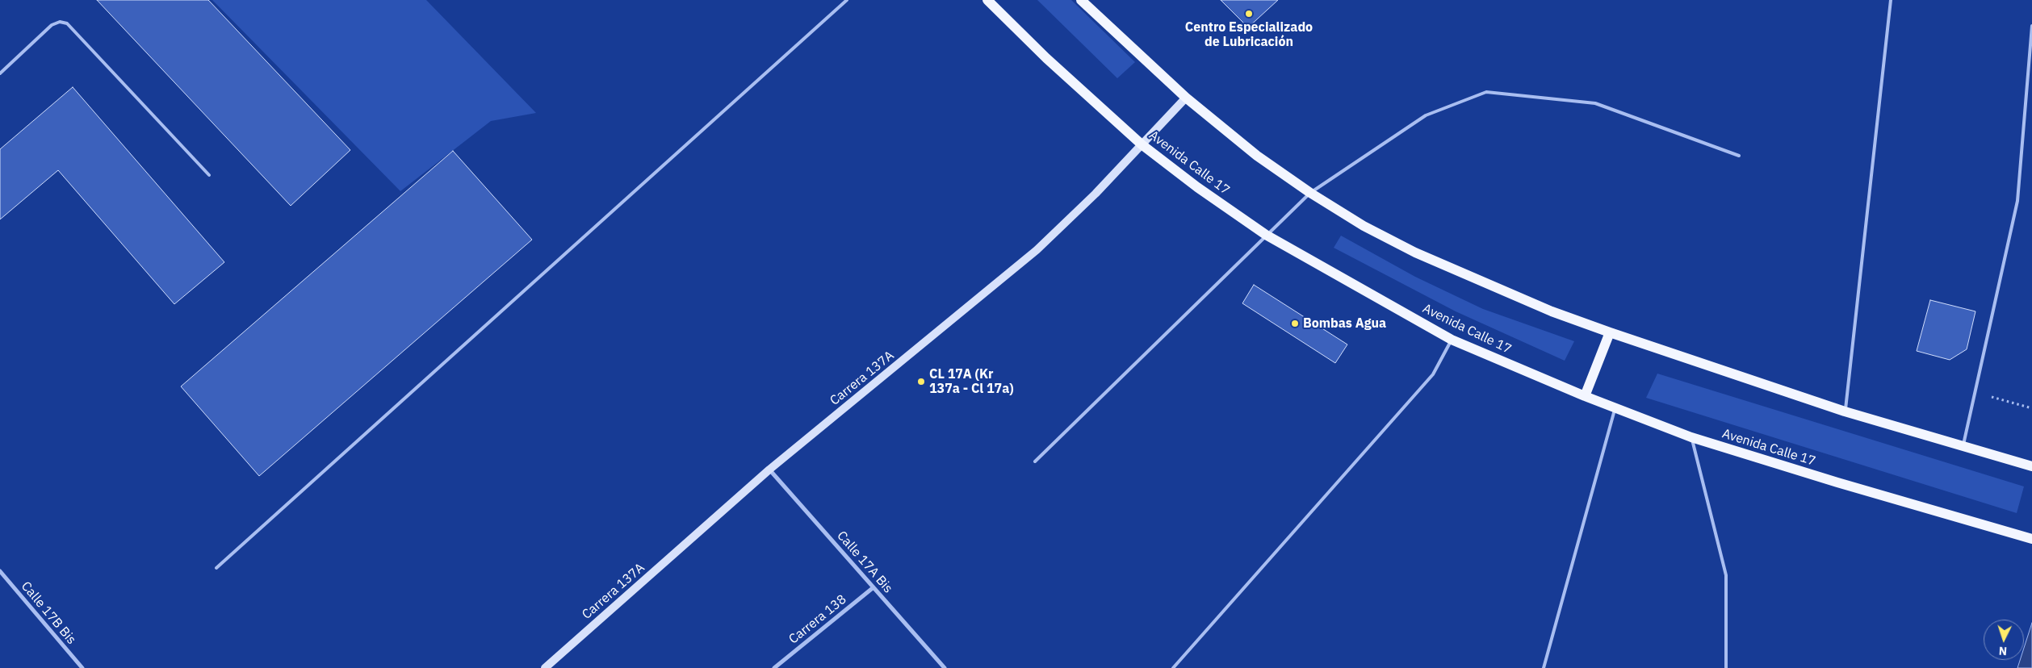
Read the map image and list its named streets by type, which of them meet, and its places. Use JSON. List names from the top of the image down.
{
  "streets": {
    "main road": ["Avenida Calle 17"],
    "street": [
      "Carrera 137A",
      "Calle 17A Bis",
      "Calle 17B Bis",
      "Carrera 138"
    ]
  },
  "crossings": [
    ["Avenida Calle 17", "Carrera 137A"],
    ["Carrera 137A", "Calle 17A Bis"],
    ["Calle 17A Bis", "Carrera 138"]
  ],
  "places": ["Centro Especializado de Lubricación", "Bombas Agua", "CL 17A (Kr 137a - Cl 17a)"],
  "north": "bottom"
}
